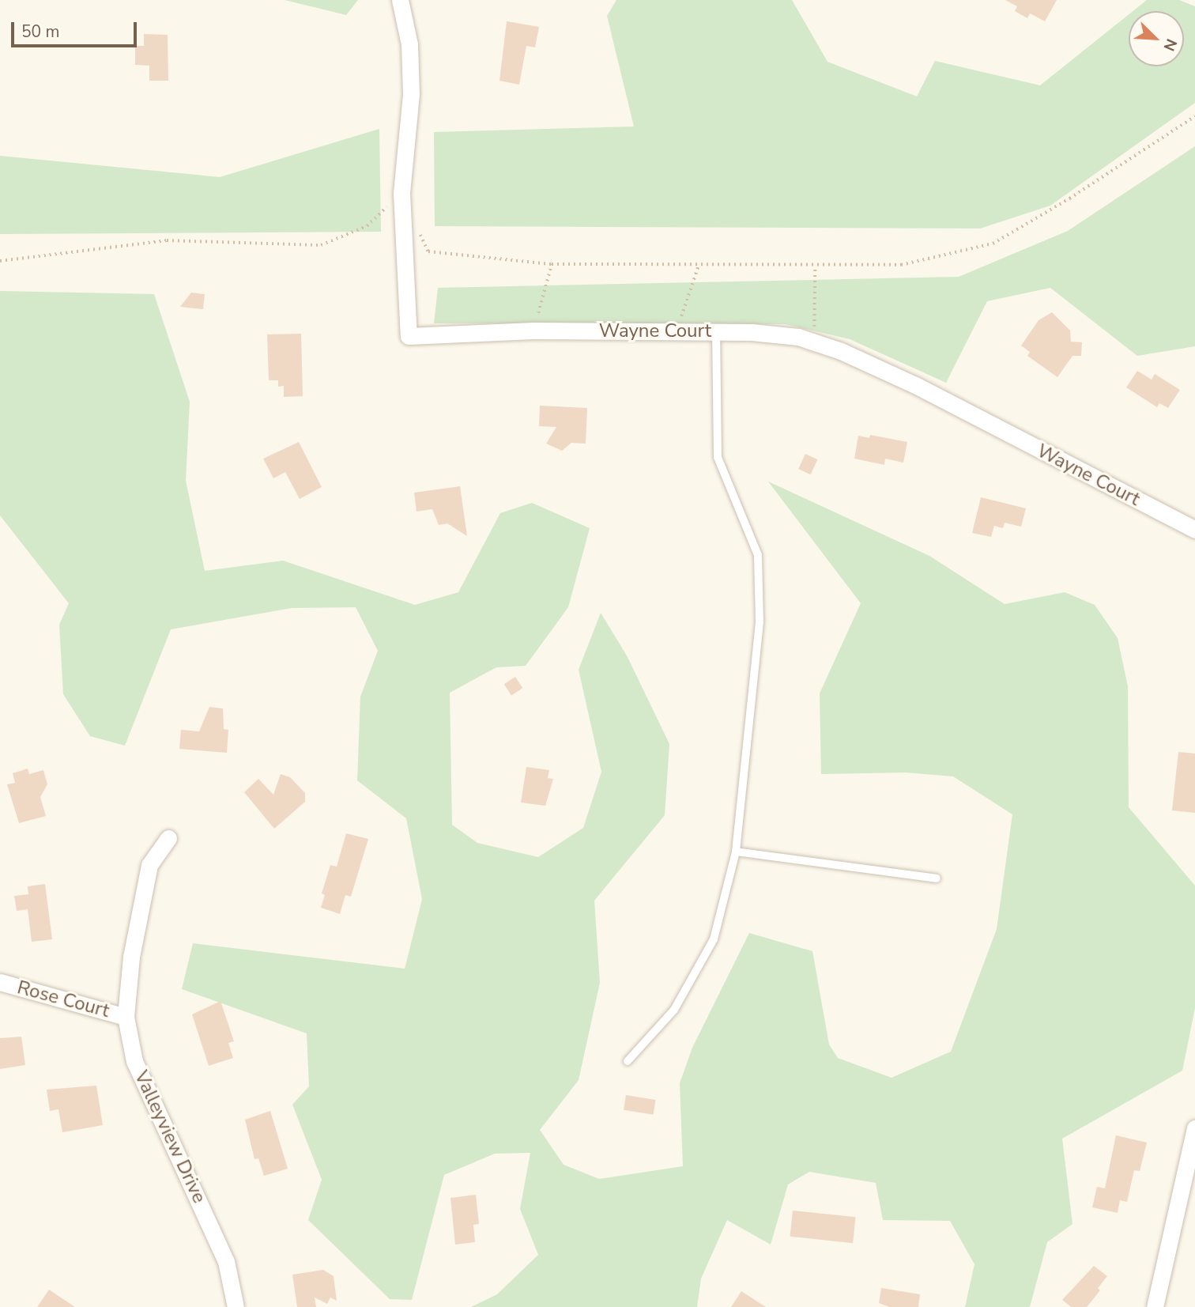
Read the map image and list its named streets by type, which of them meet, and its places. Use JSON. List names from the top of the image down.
{
  "streets": {
    "street": ["Wayne Court", "Rose Court", "Valleyview Drive"]
  },
  "crossings": [
    ["Rose Court", "Valleyview Drive"]
  ],
  "scale_bar": "50 m",
  "north": "bottom right"
}
